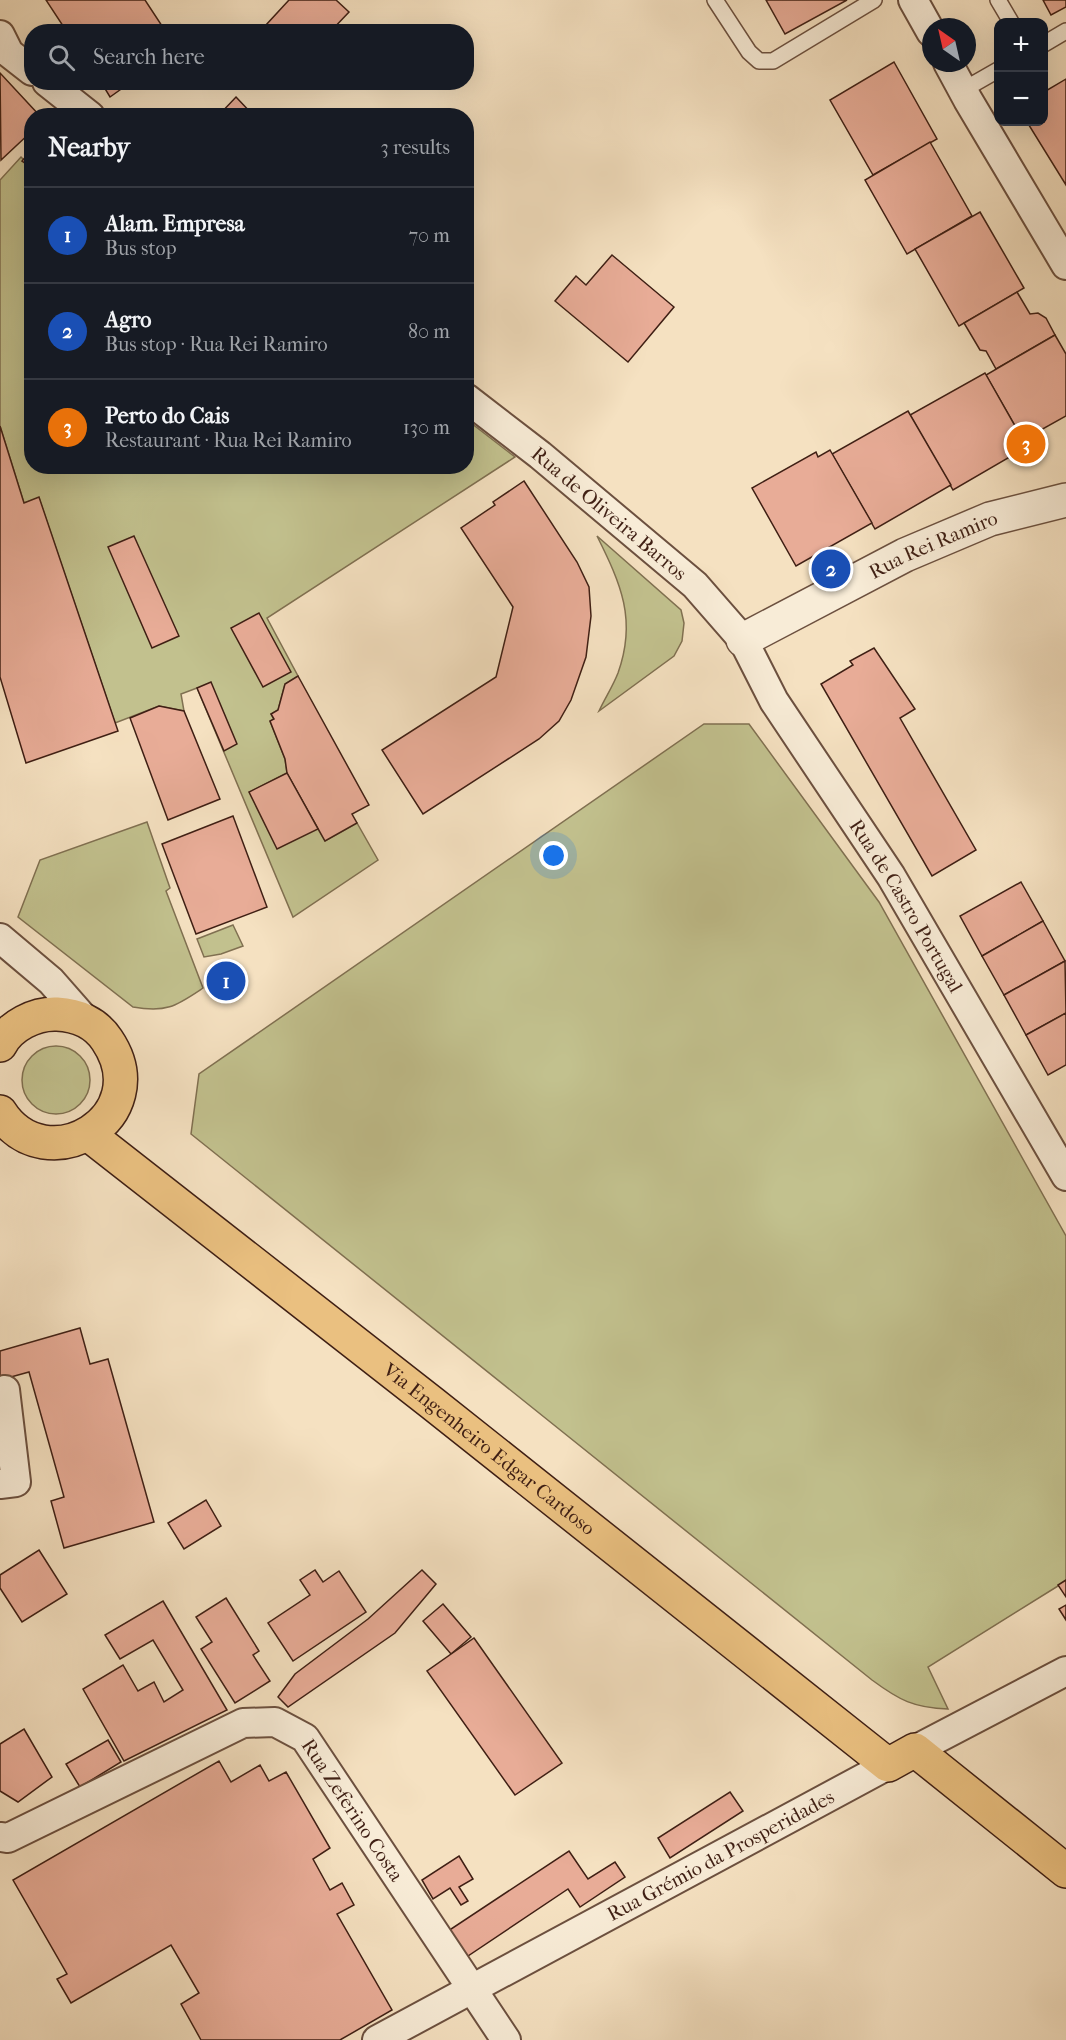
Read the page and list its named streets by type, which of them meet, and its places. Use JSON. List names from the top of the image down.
{
  "streets": {
    "main road": ["Via Engenheiro Edgar Cardoso"],
    "street": [
      "Rua de Oliveira Barros",
      "Rua Rei Ramiro",
      "Rua de Castro Portugal",
      "Rua Zeferino Costa",
      "Rua Grémio da Prosperidades"
    ]
  },
  "crossings": [
    ["Rua de Oliveira Barros", "Rua Rei Ramiro"],
    ["Rua de Oliveira Barros", "Rua de Castro Portugal"],
    ["Rua Rei Ramiro", "Rua de Castro Portugal"],
    ["Via Engenheiro Edgar Cardoso", "Rua Grémio da Prosperidades"],
    ["Rua Zeferino Costa", "Rua Grémio da Prosperidades"]
  ],
  "north": "top left",
  "page": {
    "map_buttons": ["+", "−"],
    "search": "Search here",
    "heading": ["Nearby", "3 results"],
    "list": [
      {
        "mark": "1",
        "name": "Alam. Empresa",
        "note": "Bus stop",
        "value": "70 m"
      },
      {
        "mark": "2",
        "name": "Agro",
        "note": "Bus stop · Rua Rei Ramiro",
        "value": "80 m"
      },
      {
        "mark": "3",
        "name": "Perto do Cais",
        "note": "Restaurant · Rua Rei Ramiro",
        "value": "130 m"
      }
    ],
    "pins": ["3", "2", "1"]
  }
}
